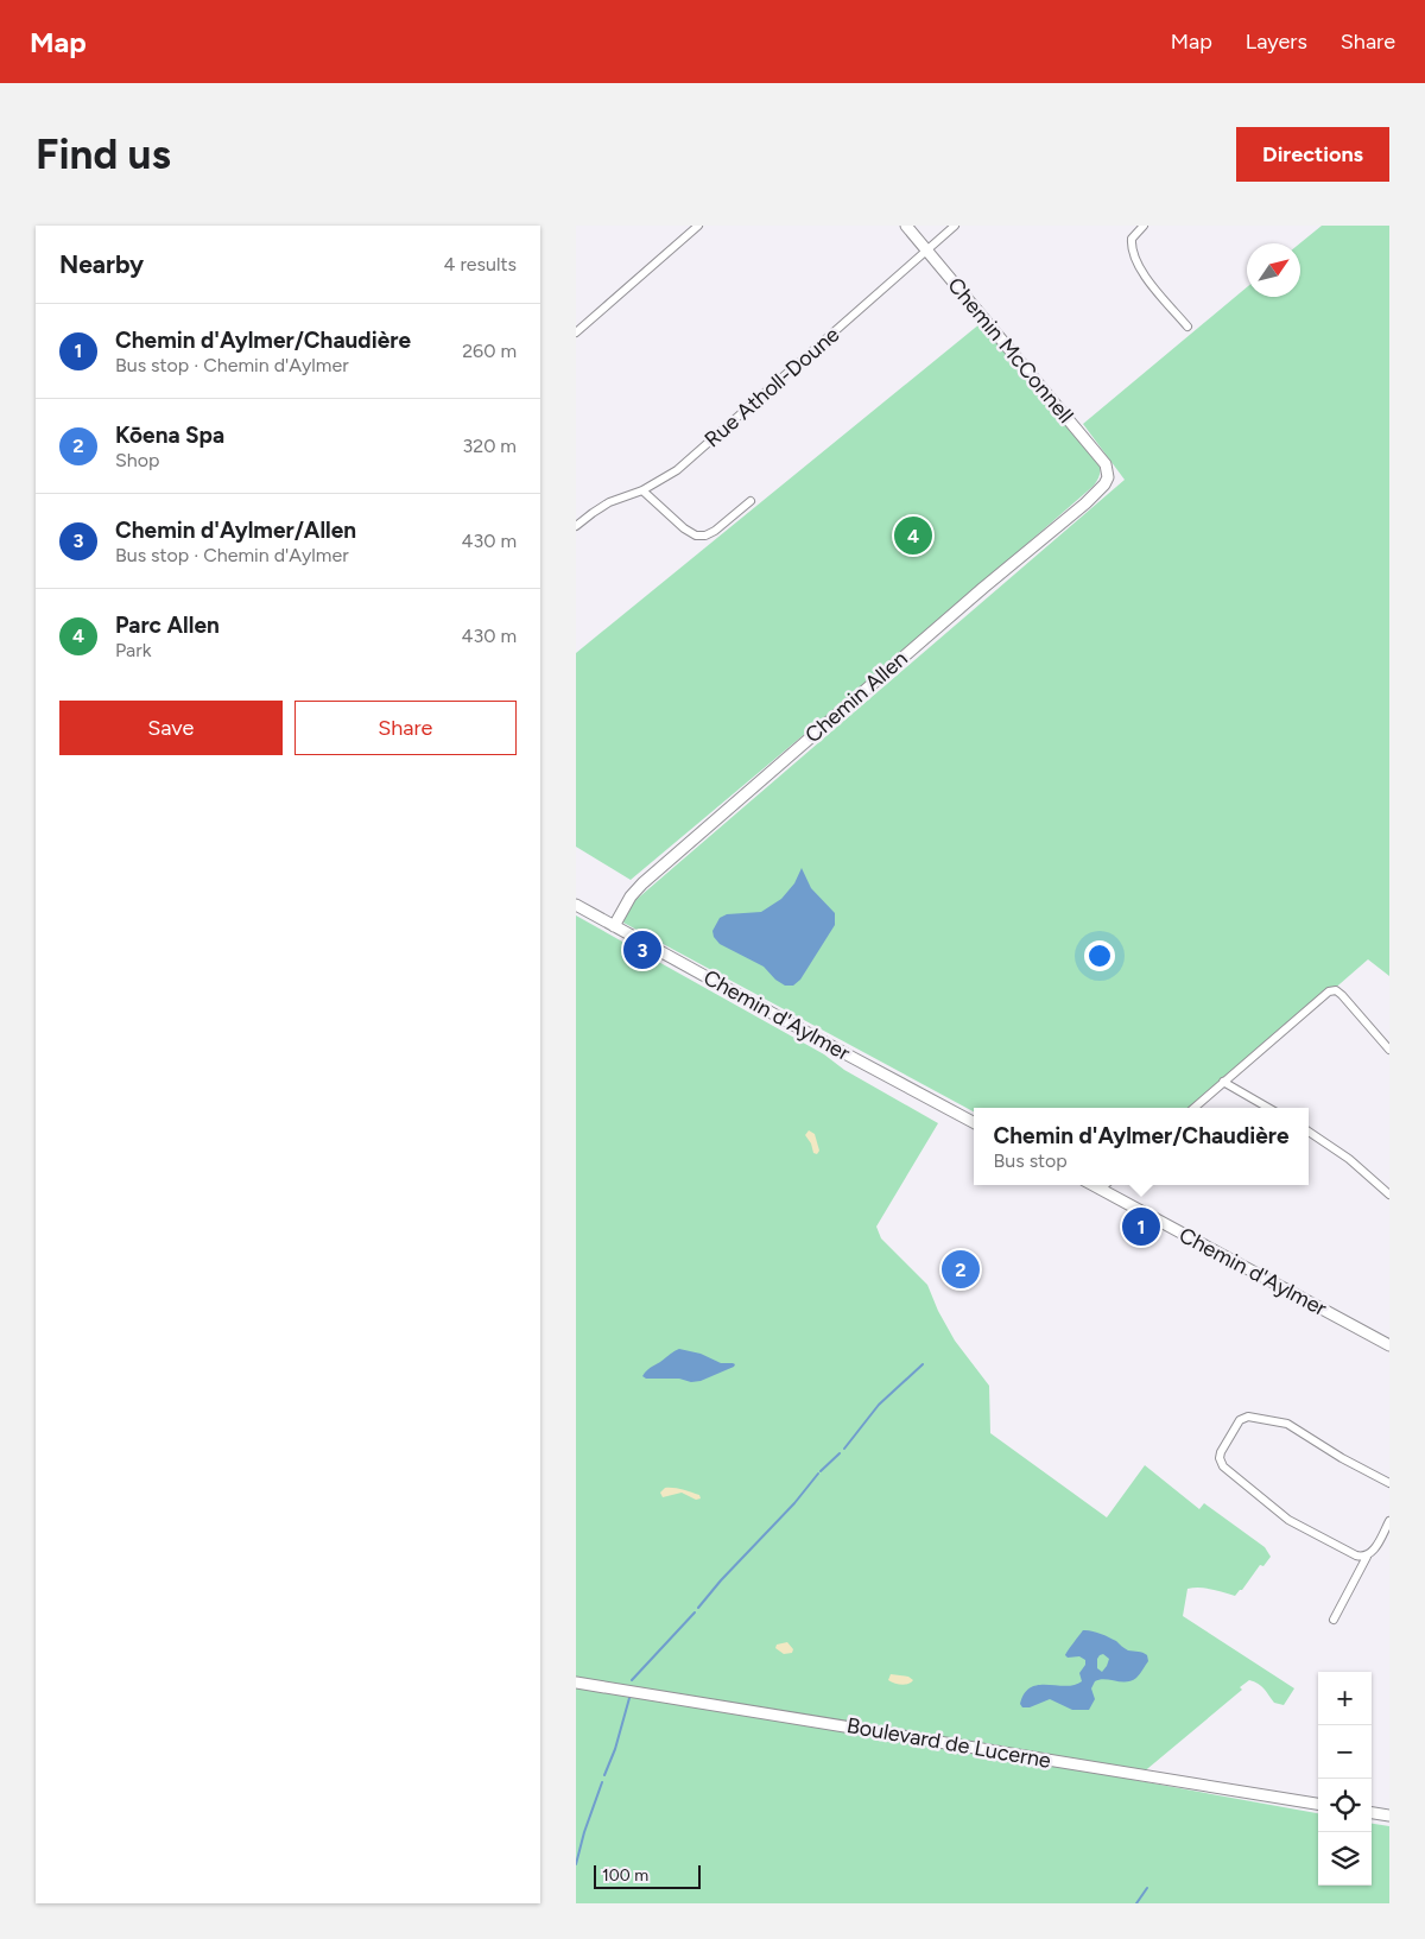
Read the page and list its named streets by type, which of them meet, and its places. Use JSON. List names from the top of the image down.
{
  "streets": {
    "main road": [
      "Chemin McConnell",
      "Chemin Allen",
      "Chemin d'Aylmer",
      "Boulevard de Lucerne"
    ],
    "street": ["Rue Atholl-Doune"]
  },
  "crossings": [
    ["Chemin McConnell", "Rue Atholl-Doune"],
    ["Chemin McConnell", "Chemin Allen"],
    ["Chemin Allen", "Chemin d'Aylmer"]
  ],
  "scale_bar": "100 m",
  "north": "top right",
  "page": {
    "header": "Map",
    "nav": ["Map", "Layers", "Share"],
    "buttons": [
      "Directions",
      ["Save", "Share"]
    ],
    "title": "Find us",
    "heading": ["Nearby", "4 results"],
    "list": [
      {
        "mark": "1",
        "name": "Chemin d'Aylmer/Chaudière",
        "note": "Bus stop · Chemin d'Aylmer",
        "value": "260 m"
      },
      {
        "mark": "2",
        "name": "Kōena Spa",
        "note": "Shop",
        "value": "320 m"
      },
      {
        "mark": "3",
        "name": "Chemin d'Aylmer/Allen",
        "note": "Bus stop · Chemin d'Aylmer",
        "value": "430 m"
      },
      {
        "mark": "4",
        "name": "Parc Allen",
        "note": "Park",
        "value": "430 m"
      }
    ],
    "pins": [
      "4",
      "3",
      "1",
      "2"
    ],
    "popup": ["Chemin d'Aylmer/Chaudière", "Bus stop"],
    "map_buttons": ["+", "−"],
    "scale": "100 m"
  }
}
